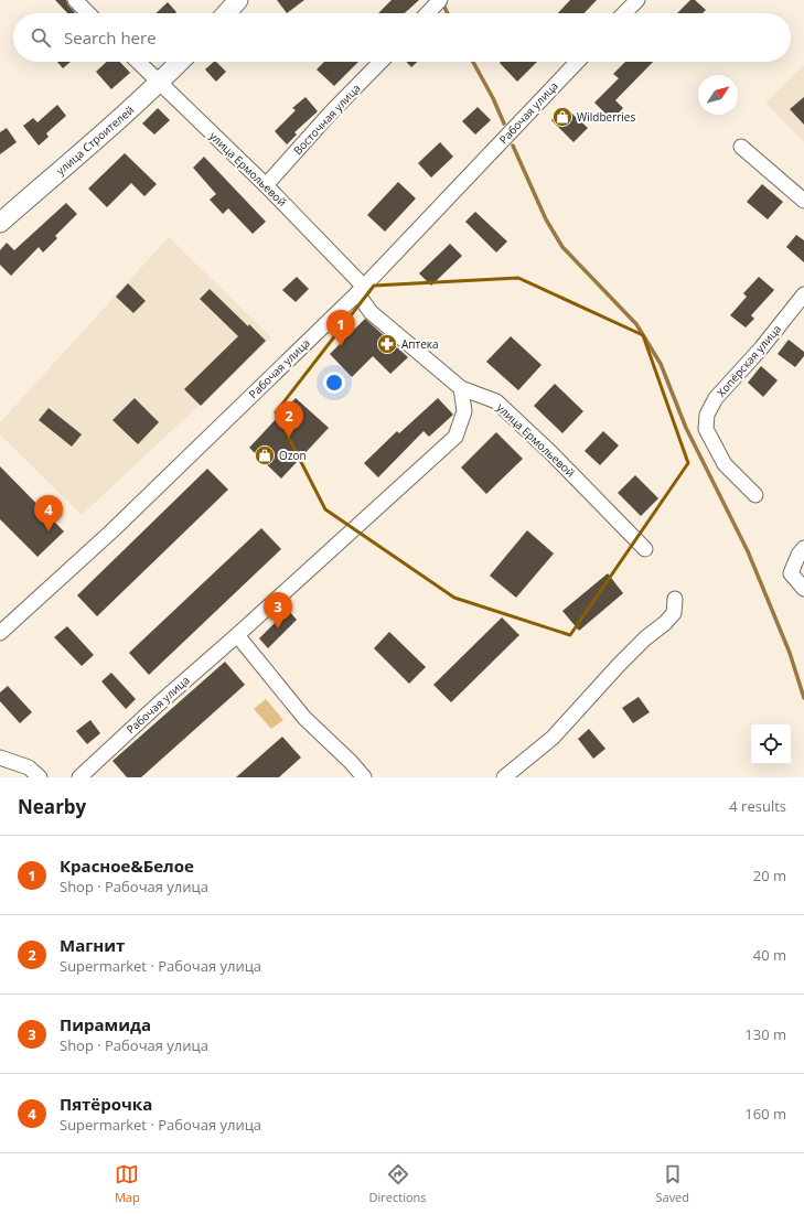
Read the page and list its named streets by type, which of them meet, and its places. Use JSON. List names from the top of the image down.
{
  "streets": {
    "street": [
      "Рабочая улица",
      "Восточная улица",
      "улица Строителей",
      "улица Ермольевой",
      "Хопёрская улица"
    ]
  },
  "crossings": [
    ["Рабочая улица", "улица Ермольевой"],
    ["Восточная улица", "улица Ермольевой"],
    ["улица Строителей", "улица Ермольевой"]
  ],
  "places": {
    "shop": ["Wildberries", "Ozon"],
    "pharmacy": ["Аптека"]
  },
  "north": "top right",
  "page": {
    "search": "Search here",
    "pins": [
      "1",
      "2",
      "4",
      "3"
    ],
    "heading": ["Nearby", "4 results"],
    "list": [
      {
        "mark": "1",
        "name": "Красное&Белое",
        "note": "Shop · Рабочая улица",
        "value": "20 m"
      },
      {
        "mark": "2",
        "name": "Магнит",
        "note": "Supermarket · Рабочая улица",
        "value": "40 m"
      },
      {
        "mark": "3",
        "name": "Пирамида",
        "note": "Shop · Рабочая улица",
        "value": "130 m"
      },
      {
        "mark": "4",
        "name": "Пятёрочка",
        "note": "Supermarket · Рабочая улица",
        "value": "160 m"
      }
    ],
    "nav": ["Map", "Directions", "Saved"]
  }
}
